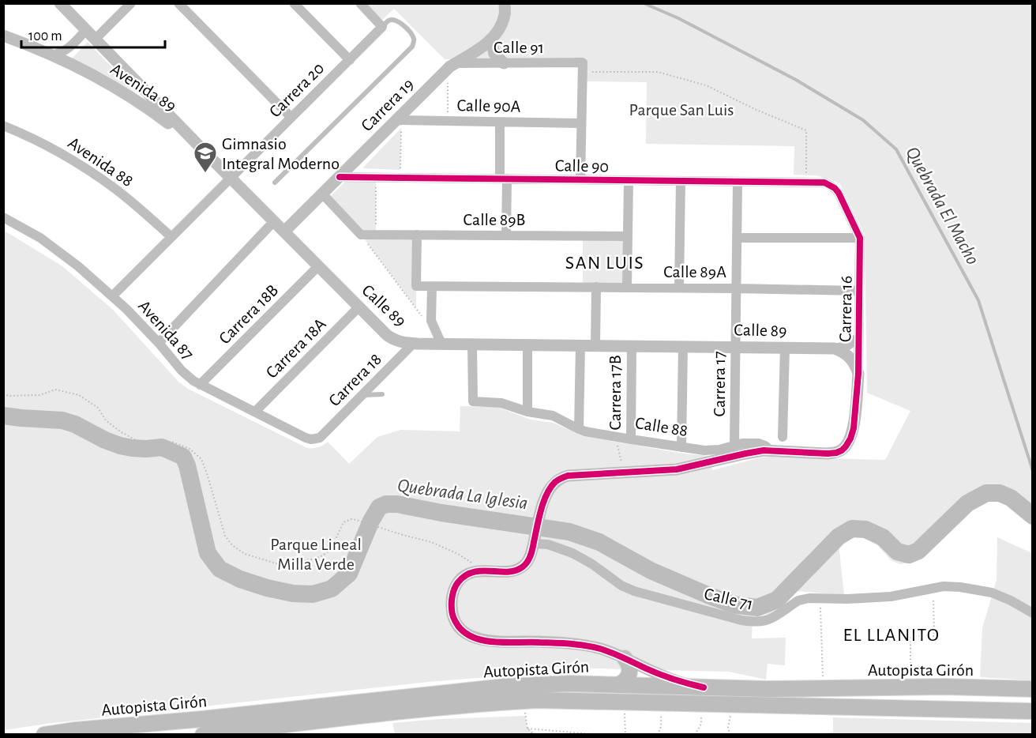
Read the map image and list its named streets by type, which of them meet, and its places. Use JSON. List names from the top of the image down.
{
  "streets": {
    "highway": ["Autopista Girón"],
    "street": [
      "Calle 91",
      "Avenida 89",
      "Carrera 20",
      "Carrera 19",
      "Calle 90A",
      "Avenida 88",
      "Calle 90",
      "Calle 89B",
      "Calle 89A",
      "Calle 89",
      "Carrera 16",
      "Carrera 18B",
      "Avenida 87",
      "Carrera 18A",
      "Carrera 18",
      "Carrera 17",
      "Carrera 17B",
      "Calle 88",
      "Calle 71"
    ]
  },
  "crossings": [
    ["Calle 91", "Carrera 19"],
    ["Avenida 89", "Calle 89"],
    ["Carrera 20", "Avenida 88"],
    ["Carrera 20", "Calle 89"],
    ["Carrera 20", "Avenida 87"],
    ["Carrera 19", "Calle 90A"],
    ["Carrera 19", "Calle 90"],
    ["Carrera 19", "Calle 89"],
    ["Calle 90", "Carrera 16"],
    ["Calle 90", "Carrera 17"],
    ["Calle 89B", "Calle 89A"],
    ["Calle 89A", "Carrera 16"],
    ["Calle 89A", "Carrera 17"],
    ["Calle 89", "Carrera 16"],
    ["Calle 89", "Carrera 18B"],
    ["Calle 89", "Carrera 18A"],
    ["Calle 89", "Carrera 18"],
    ["Calle 89", "Carrera 17"],
    ["Calle 89", "Carrera 17B"],
    ["Calle 89", "Calle 88"],
    ["Carrera 16", "Calle 88"],
    ["Carrera 18B", "Avenida 87"],
    ["Avenida 87", "Carrera 18A"],
    ["Avenida 87", "Carrera 18"],
    ["Carrera 17", "Calle 88"],
    ["Carrera 17B", "Calle 88"]
  ],
  "districts": ["SAN LUIS", "EL LLANITO"],
  "water": ["Quebrada El Macho", "Quebrada La Iglesia"],
  "parks": ["Parque San Luis", "Parque Lineal Milla Verde"],
  "places": {
    "school or university": ["Gimnasio Integral Moderno"]
  },
  "scale_bar": "100 m"
}
